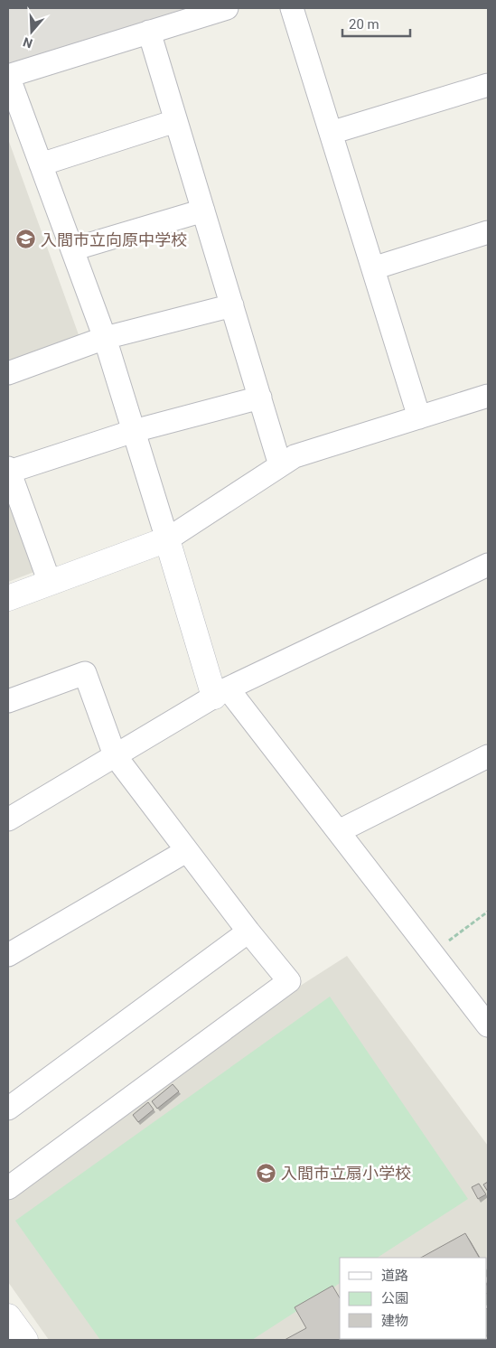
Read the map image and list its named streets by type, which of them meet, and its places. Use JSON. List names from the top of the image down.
{
  "places": {
    "school or university": ["入間市立向原中学校", "入間市立扇小学校"]
  },
  "legend": ["道路", "公園", "建物"],
  "scale_bar": "20 m",
  "north": "bottom"
}
